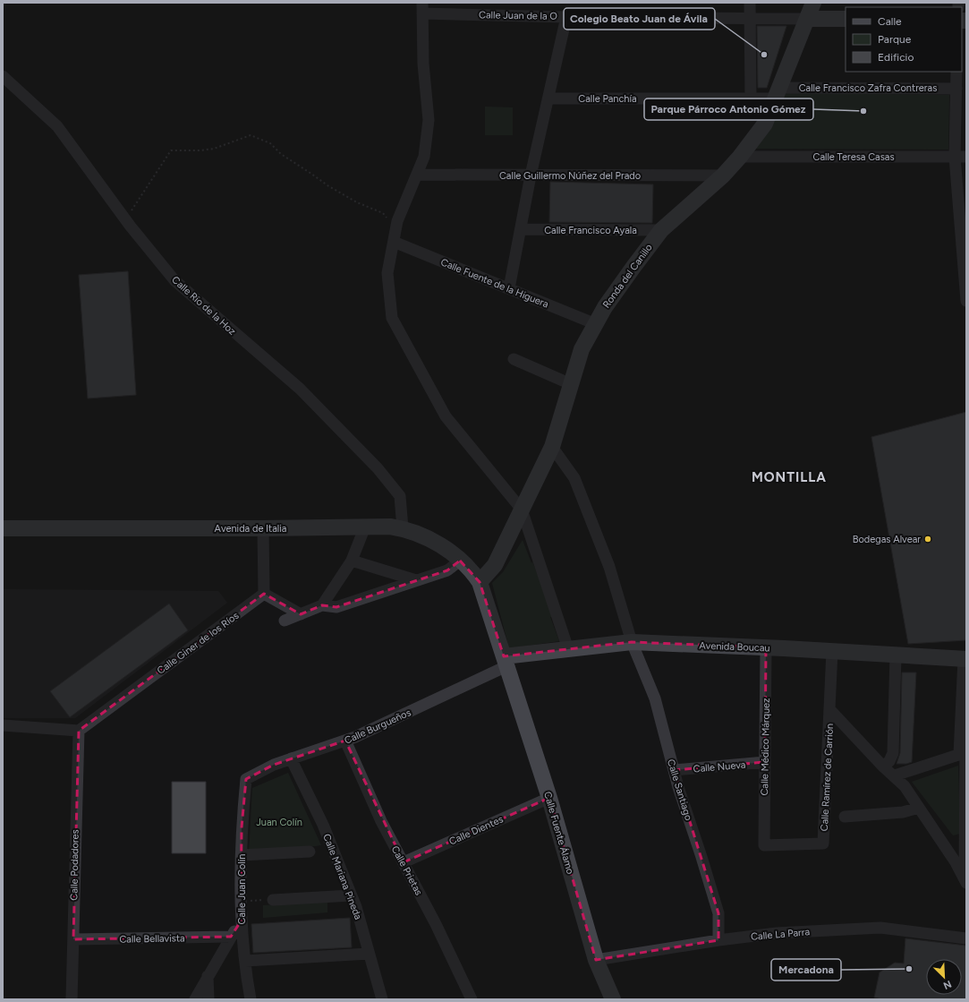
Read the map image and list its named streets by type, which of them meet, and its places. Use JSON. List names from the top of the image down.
{
  "streets": {
    "street": [
      "Calle Juan de la O",
      "Calle Francisco Zafra Contreras",
      "Calle Panchía",
      "Calle Teresa Casas",
      "Calle Guillermo Núñez del Prado",
      "Calle Francisco Ayala",
      "Ronda del Canillo",
      "Calle Fuente de la Higuera",
      "Calle Río de la Hoz",
      "Avenida de Italia",
      "Calle Giner de los Ríos",
      "Avenida Boucau",
      "Calle Burgueños",
      "Calle Médico Márquez",
      "Calle Nueva",
      "Calle Ramírez de Carrión",
      "Calle Santiago",
      "Calle Dientes",
      "Calle Fuente Álamo",
      "Calle Podadores",
      "Calle Prietas",
      "Calle Mariana Pineda",
      "Calle Juan Colín",
      "Calle La Parra",
      "Calle Bellavista"
    ]
  },
  "crossings": [
    ["Calle Juan de la O", "Ronda del Canillo"],
    ["Calle Francisco Zafra Contreras", "Calle Panchía"],
    ["Calle Francisco Zafra Contreras", "Ronda del Canillo"],
    ["Calle Panchía", "Ronda del Canillo"],
    ["Calle Teresa Casas", "Ronda del Canillo"],
    ["Calle Guillermo Núñez del Prado", "Ronda del Canillo"],
    ["Calle Francisco Ayala", "Ronda del Canillo"],
    ["Ronda del Canillo", "Calle Fuente de la Higuera"],
    ["Ronda del Canillo", "Avenida de Italia"],
    ["Ronda del Canillo", "Calle Santiago"],
    ["Calle Río de la Hoz", "Avenida de Italia"],
    ["Avenida de Italia", "Avenida Boucau"],
    ["Avenida de Italia", "Calle Burgueños"],
    ["Avenida de Italia", "Calle Fuente Álamo"],
    ["Calle Giner de los Ríos", "Calle Podadores"],
    ["Avenida Boucau", "Calle Burgueños"],
    ["Avenida Boucau", "Calle Médico Márquez"],
    ["Avenida Boucau", "Calle Ramírez de Carrión"],
    ["Avenida Boucau", "Calle Santiago"],
    ["Avenida Boucau", "Calle Fuente Álamo"],
    ["Calle Burgueños", "Calle Fuente Álamo"],
    ["Calle Burgueños", "Calle Prietas"],
    ["Calle Burgueños", "Calle Mariana Pineda"],
    ["Calle Burgueños", "Calle Juan Colín"],
    ["Calle Médico Márquez", "Calle Nueva"],
    ["Calle Médico Márquez", "Calle Ramírez de Carrión"],
    ["Calle Nueva", "Calle Santiago"],
    ["Calle Santiago", "Calle La Parra"],
    ["Calle Dientes", "Calle Fuente Álamo"],
    ["Calle Dientes", "Calle Prietas"],
    ["Calle Fuente Álamo", "Calle La Parra"],
    ["Calle Podadores", "Calle Bellavista"]
  ],
  "districts": ["MONTILLA"],
  "parks": ["Juan Colín"],
  "places": [
    "Colegio Beato Juan de Ávila",
    "Parque Párroco Antonio Gómez",
    "Bodegas Alvear",
    "Mercadona"
  ],
  "legend": ["Calle", "Parque", "Edificio"],
  "north": "bottom right"
}
